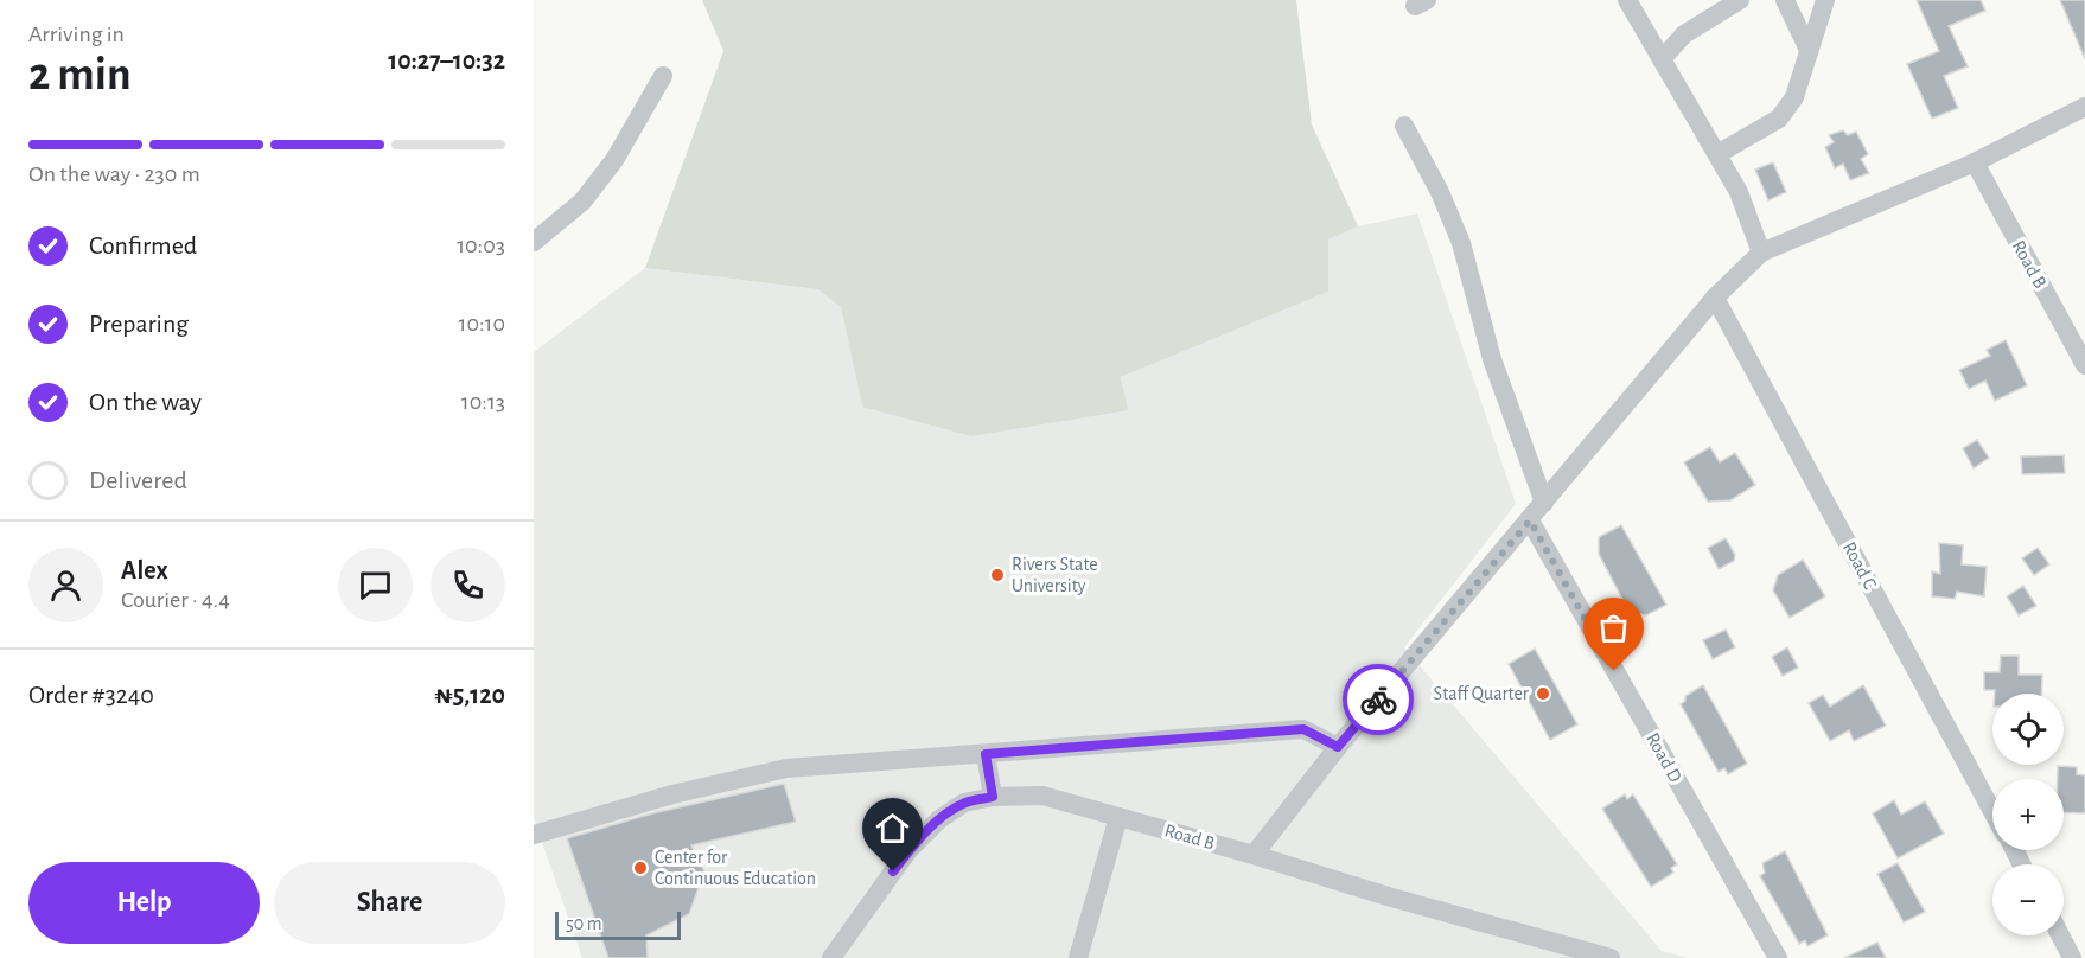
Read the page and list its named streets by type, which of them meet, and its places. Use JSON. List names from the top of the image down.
{
  "streets": {
    "street": ["Road B", "Road C", "Road D"]
  },
  "places": ["Rivers State University", "Staff Quarter", "Center for Continuous Education"],
  "scale_bar": "50 m",
  "page": {
    "heading": ["2 min", "Arriving in", "10:27–10:32"],
    "panel": [
      "Alex",
      "Courier · 4.4",
      "Order #3240",
      "₦5,120"
    ],
    "bar": "On the way · 230 m",
    "list": [
      ["Confirmed", "10:03"],
      ["Preparing", "10:10"],
      ["On the way", "10:13"],
      "Delivered"
    ],
    "map_buttons": ["+", "−"],
    "buttons": ["Help", "Share"],
    "scale": "50 m"
  }
}
